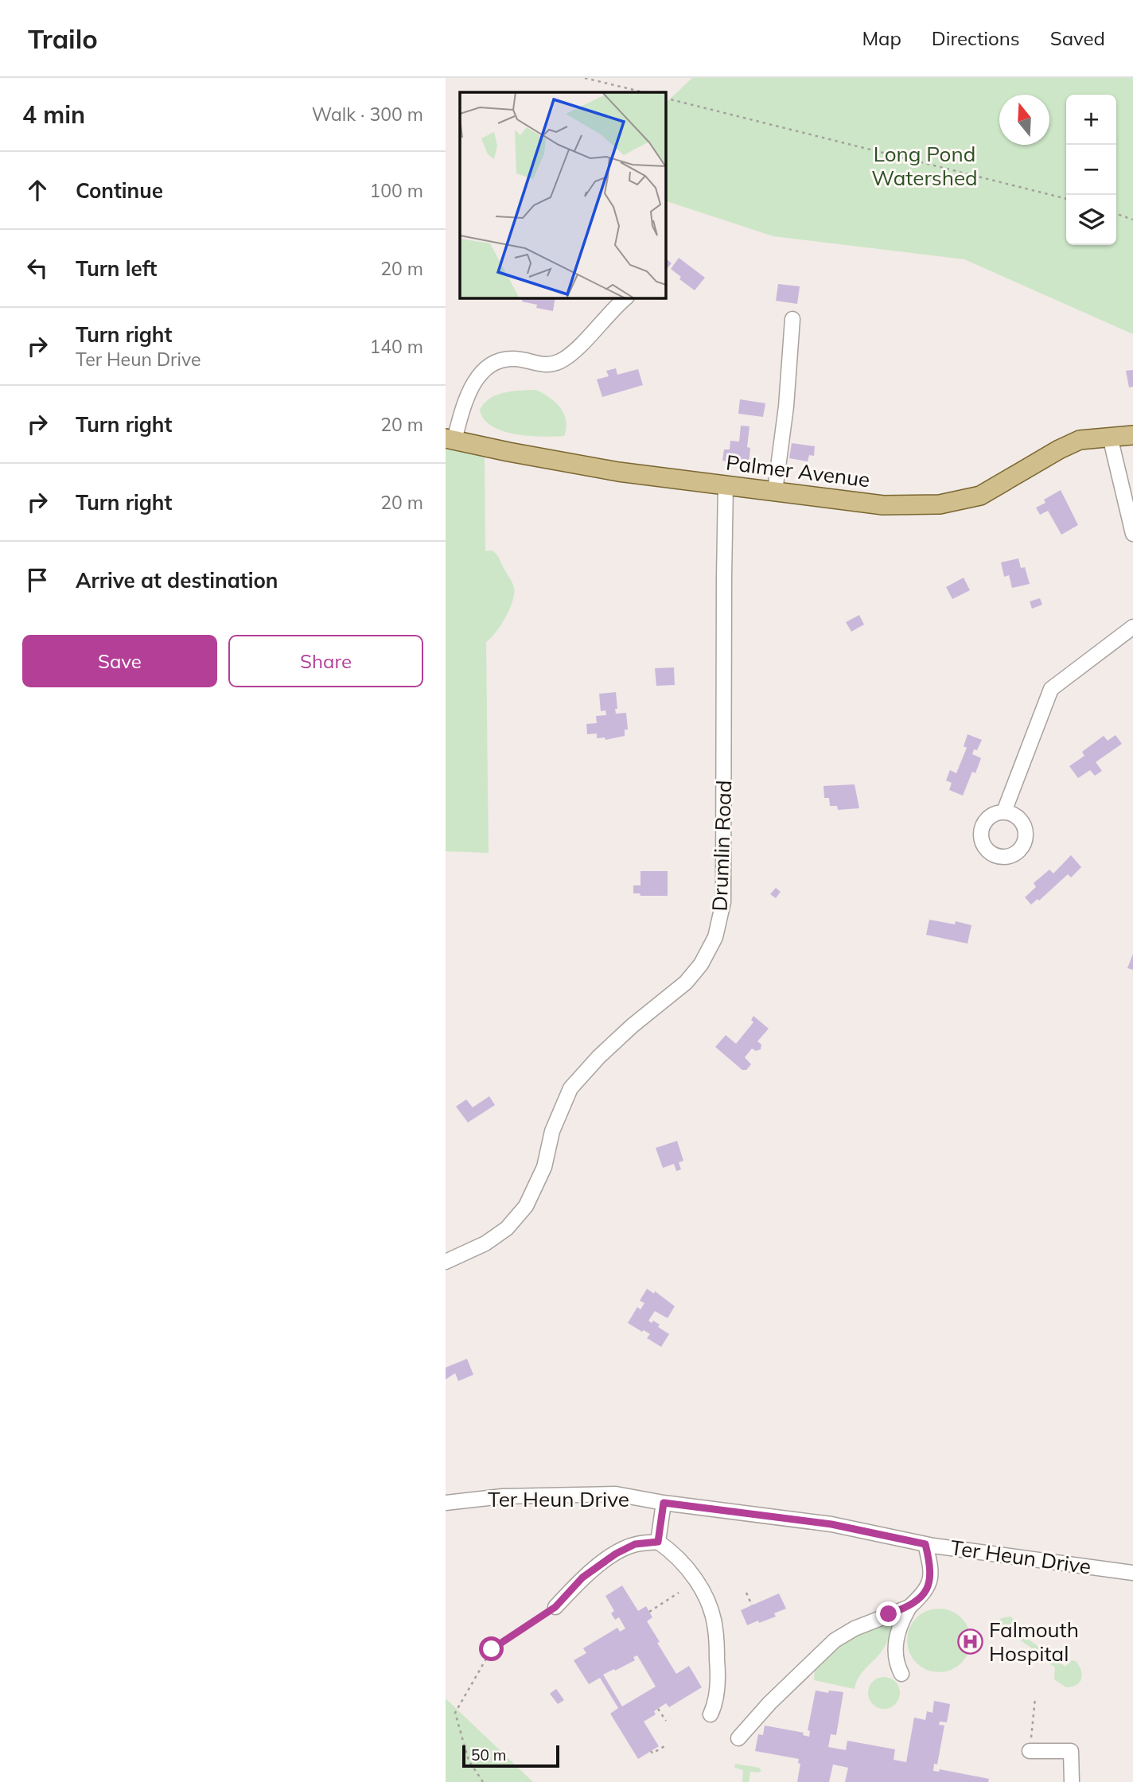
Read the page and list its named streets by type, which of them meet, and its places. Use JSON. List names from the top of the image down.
{
  "streets": {
    "main road": ["Palmer Avenue"],
    "street": ["Drumlin Road", "Ter Heun Drive"]
  },
  "crossings": [
    ["Palmer Avenue", "Drumlin Road"]
  ],
  "parks": ["Long Pond Watershed"],
  "places": {
    "hospital": ["Falmouth Hospital"]
  },
  "scale_bar": "50 m",
  "north": "top",
  "page": {
    "header": "Trailo",
    "nav": ["Map", "Directions", "Saved"],
    "heading": ["4 min", "Walk · 300 m"],
    "map_buttons": ["+", "−"],
    "list": [
      ["Continue", "100 m"],
      ["Turn left", "20 m"],
      ["Turn right", "Ter Heun Drive", "140 m"],
      ["Turn right", "20 m"],
      ["Turn right", "20 m"],
      "Arrive at destination"
    ],
    "buttons": ["Save", "Share"],
    "scale": "50 m"
  }
}
